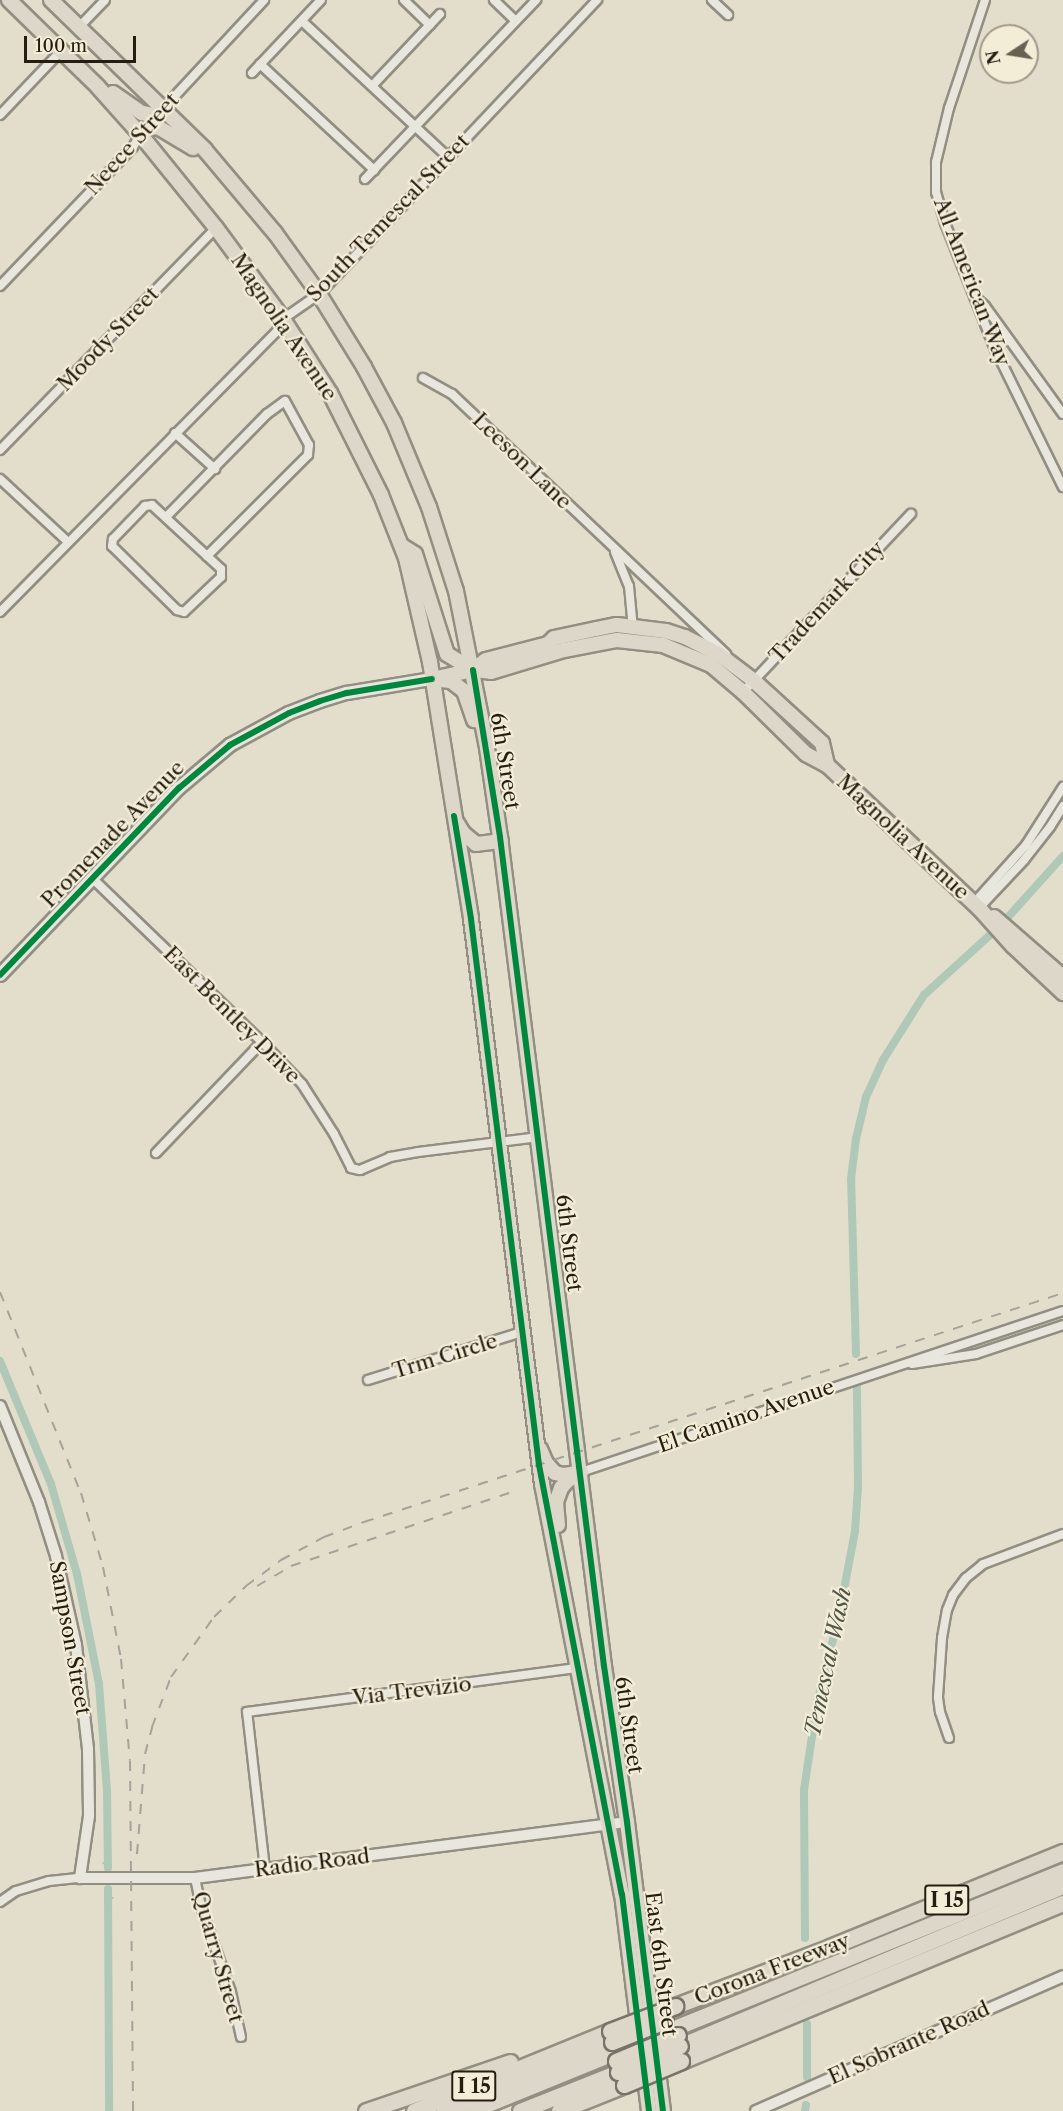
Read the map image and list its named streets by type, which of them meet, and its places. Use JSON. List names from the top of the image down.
{
  "streets": {
    "highway": ["I 15", "Corona Freeway"],
    "main road": [
      "Magnolia Avenue",
      "6th Street",
      "Promenade Avenue",
      "East 6th Street"
    ],
    "street": [
      "Neece Street",
      "South Temescal Street",
      "All American Way",
      "Moody Street",
      "Leeson Lane",
      "Trademark City",
      "East Bentley Drive",
      "Trm Circle",
      "El Camino Avenue",
      "Sampson Street",
      "Via Trevizio",
      "Radio Road",
      "Quarry Street",
      "El Sobrante Road"
    ]
  },
  "crossings": [
    ["Neece Street", "Magnolia Avenue"],
    ["South Temescal Street", "Magnolia Avenue"],
    ["Magnolia Avenue", "Moody Street"],
    ["Magnolia Avenue", "Leeson Lane"],
    ["Magnolia Avenue", "Trademark City"],
    ["Magnolia Avenue", "6th Street"],
    ["Magnolia Avenue", "Promenade Avenue"],
    ["Leeson Lane", "Trademark City"],
    ["6th Street", "Promenade Avenue"],
    ["6th Street", "East Bentley Drive"],
    ["6th Street", "Trm Circle"],
    ["6th Street", "El Camino Avenue"],
    ["6th Street", "Via Trevizio"],
    ["6th Street", "Radio Road"],
    ["6th Street", "East 6th Street"],
    ["Promenade Avenue", "East Bentley Drive"],
    ["Sampson Street", "Radio Road"],
    ["Via Trevizio", "Radio Road"],
    ["Radio Road", "Quarry Street"],
    ["Radio Road", "East 6th Street"]
  ],
  "water": ["Temescal Wash"],
  "scale_bar": "100 m",
  "north": "left"
}
